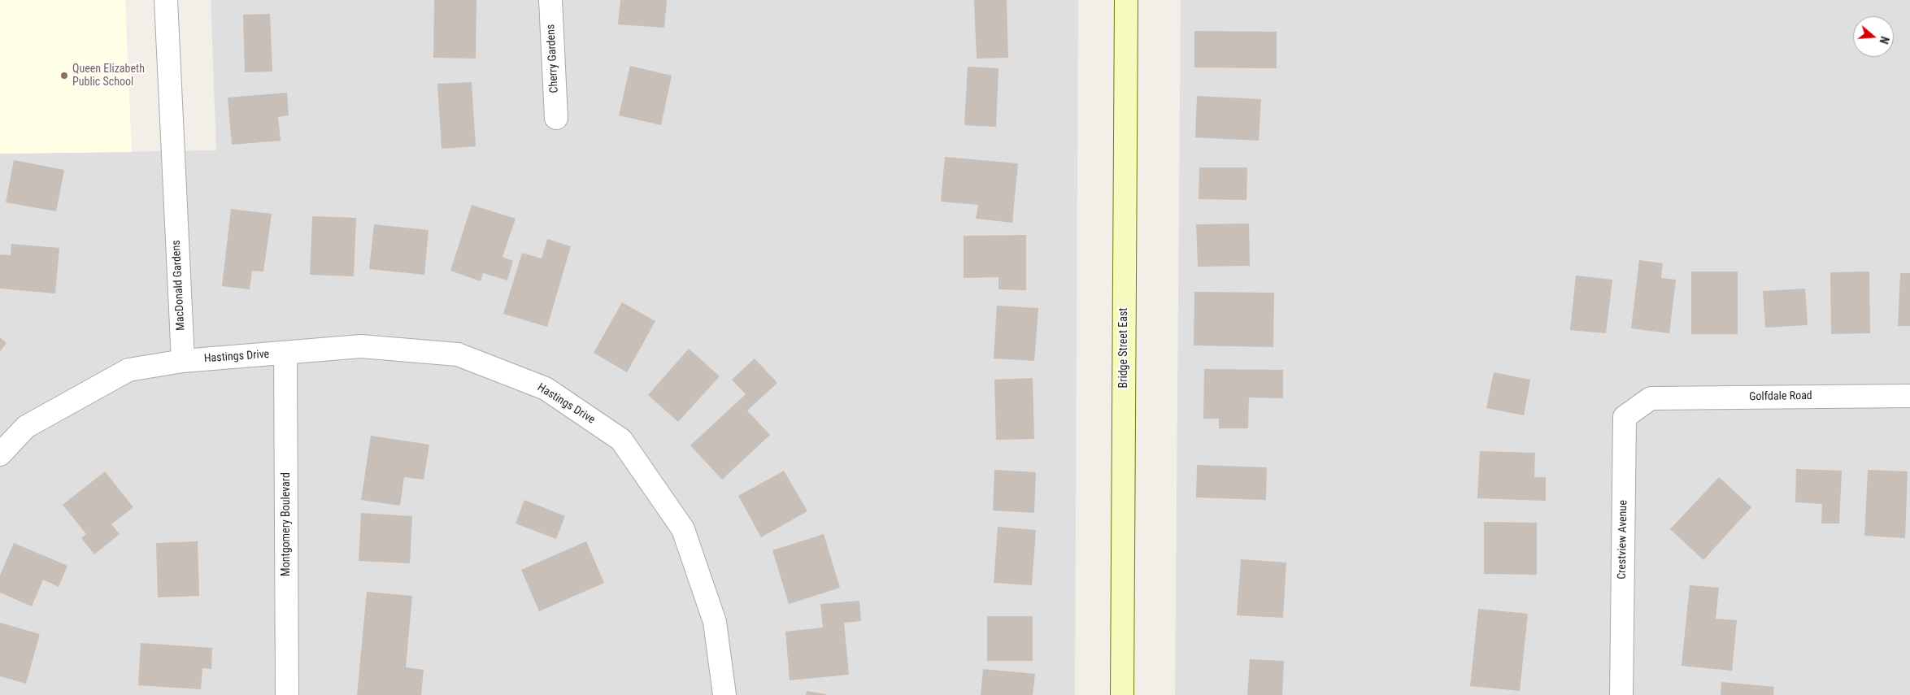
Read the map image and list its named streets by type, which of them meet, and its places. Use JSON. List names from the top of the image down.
{
  "streets": {
    "street": [
      "Cherry Gardens",
      "MacDonald Gardens",
      "Bridge Street East",
      "Hastings Drive",
      "Golfdale Road",
      "Montgomery Boulevard",
      "Crestview Avenue"
    ]
  },
  "crossings": [
    ["MacDonald Gardens", "Hastings Drive"],
    ["Hastings Drive", "Montgomery Boulevard"],
    ["Golfdale Road", "Crestview Avenue"]
  ],
  "places": ["Queen Elizabeth Public School"],
  "north": "right"
}
